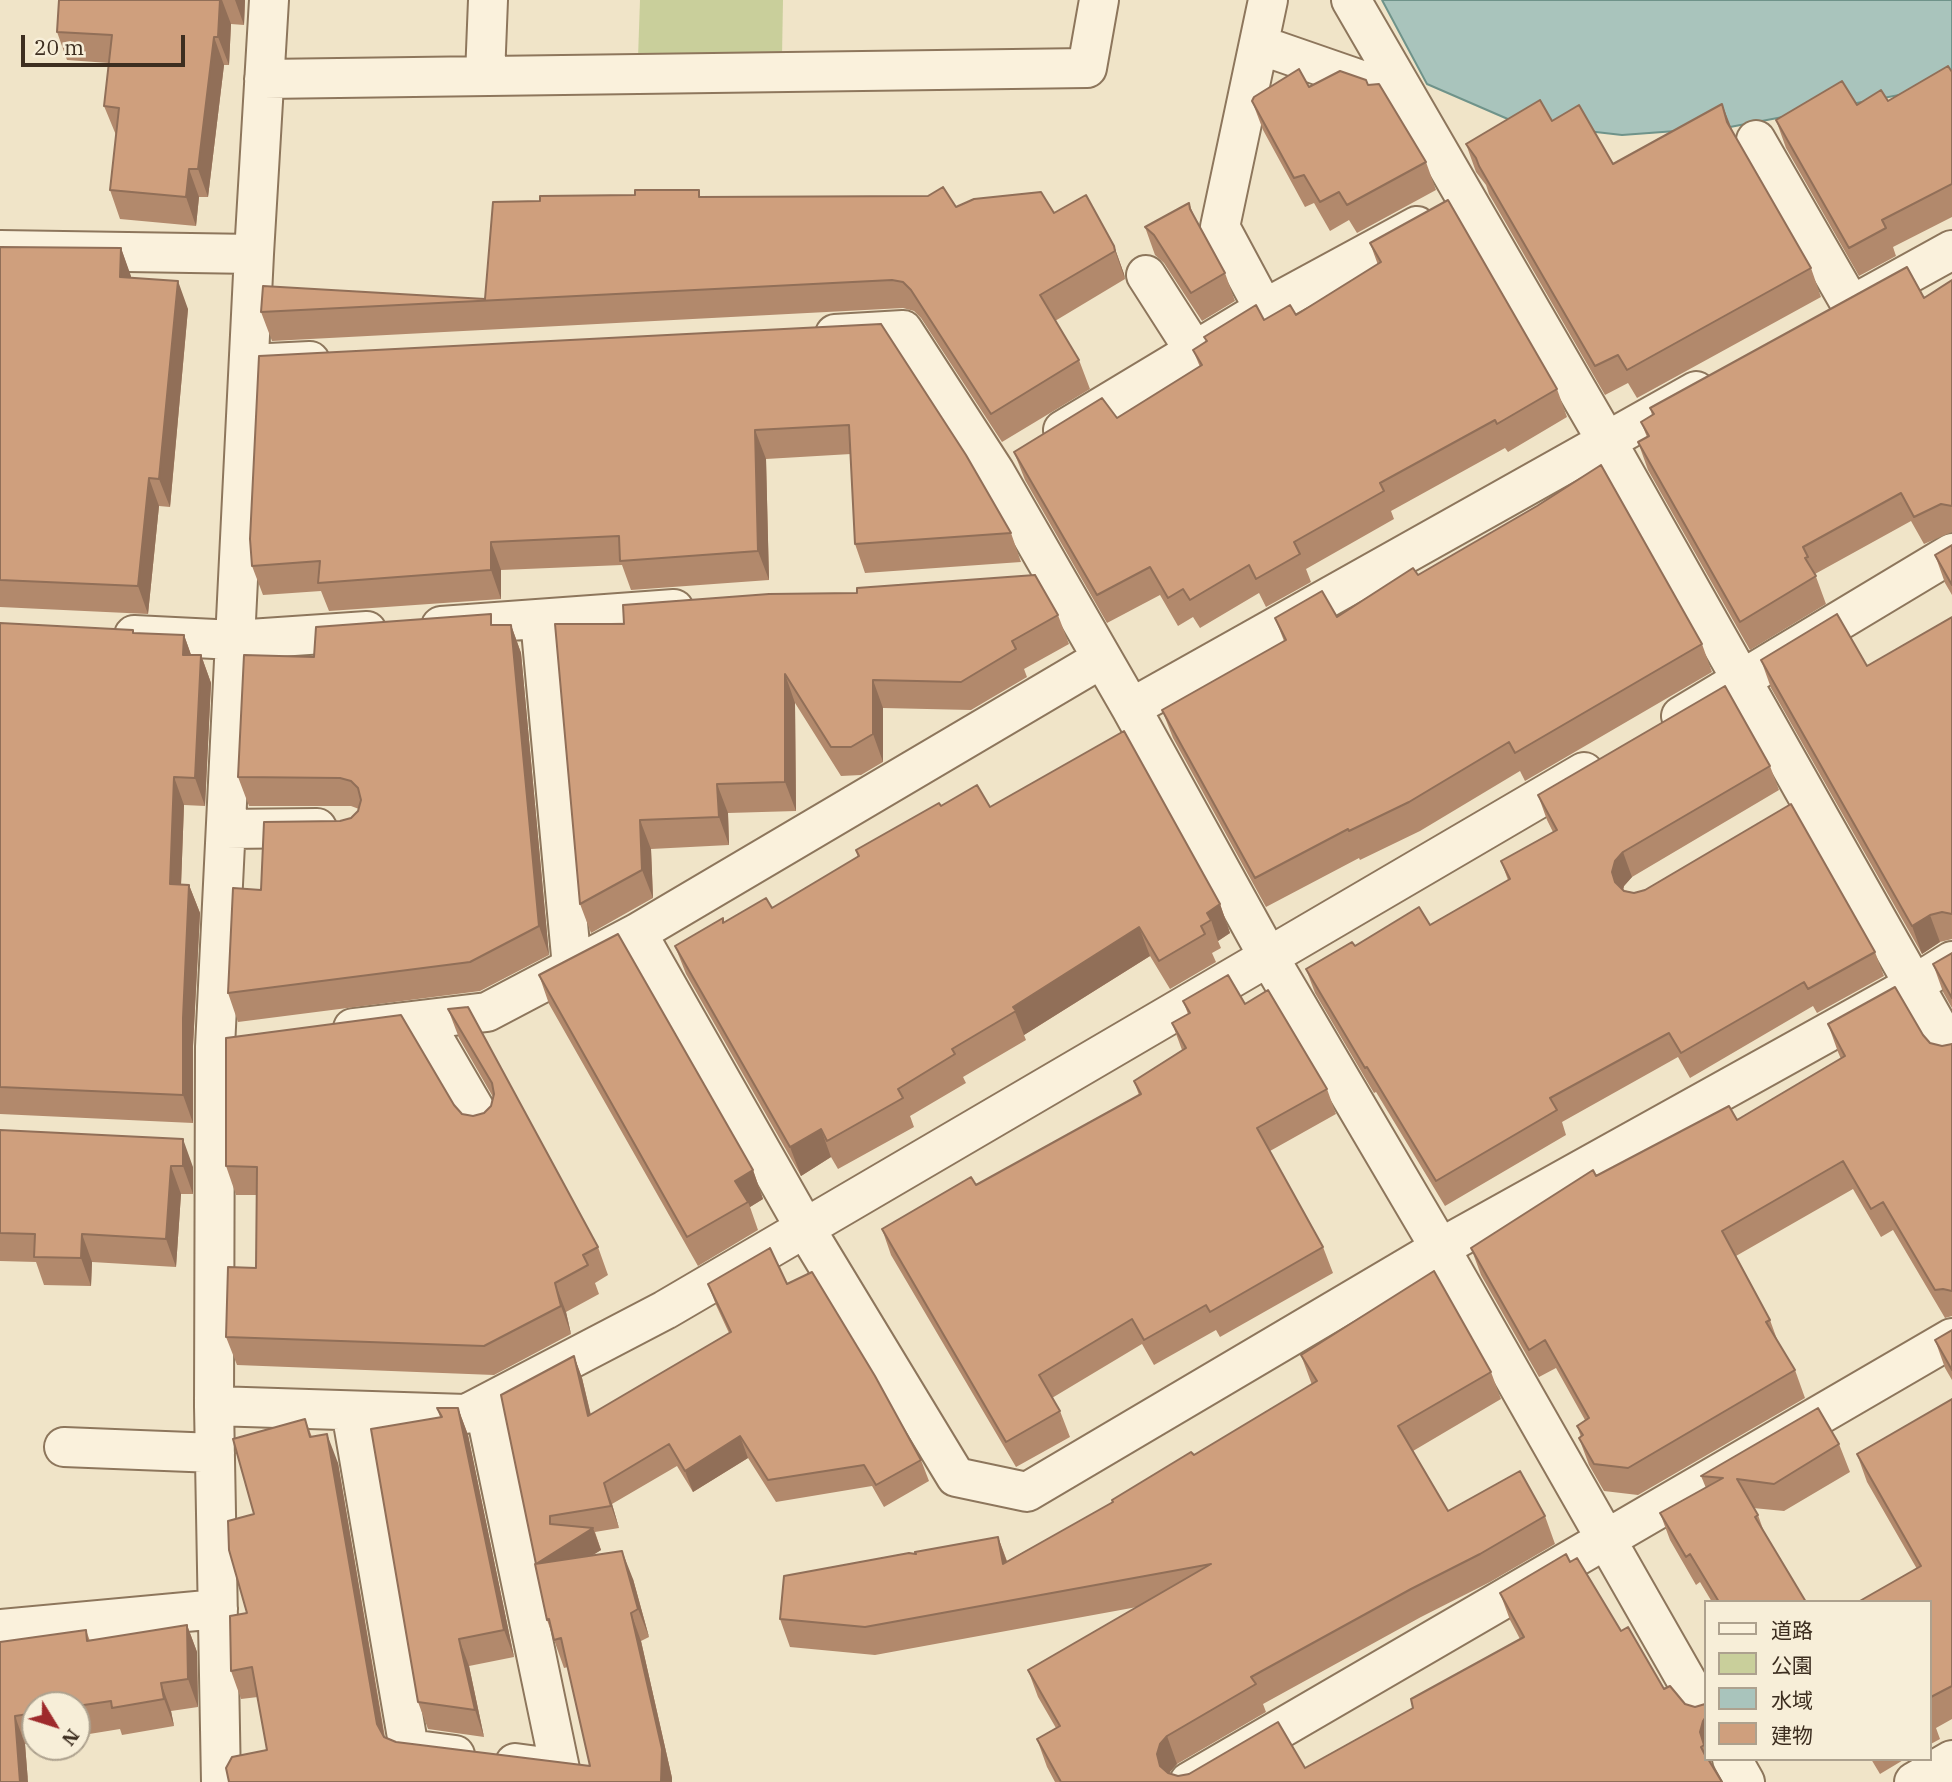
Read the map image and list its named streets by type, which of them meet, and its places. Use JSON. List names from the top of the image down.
{
  "legend": [
    "道路",
    "公園",
    "水域",
    "建物"
  ],
  "scale_bar": "20 m",
  "north": "bottom right"
}
